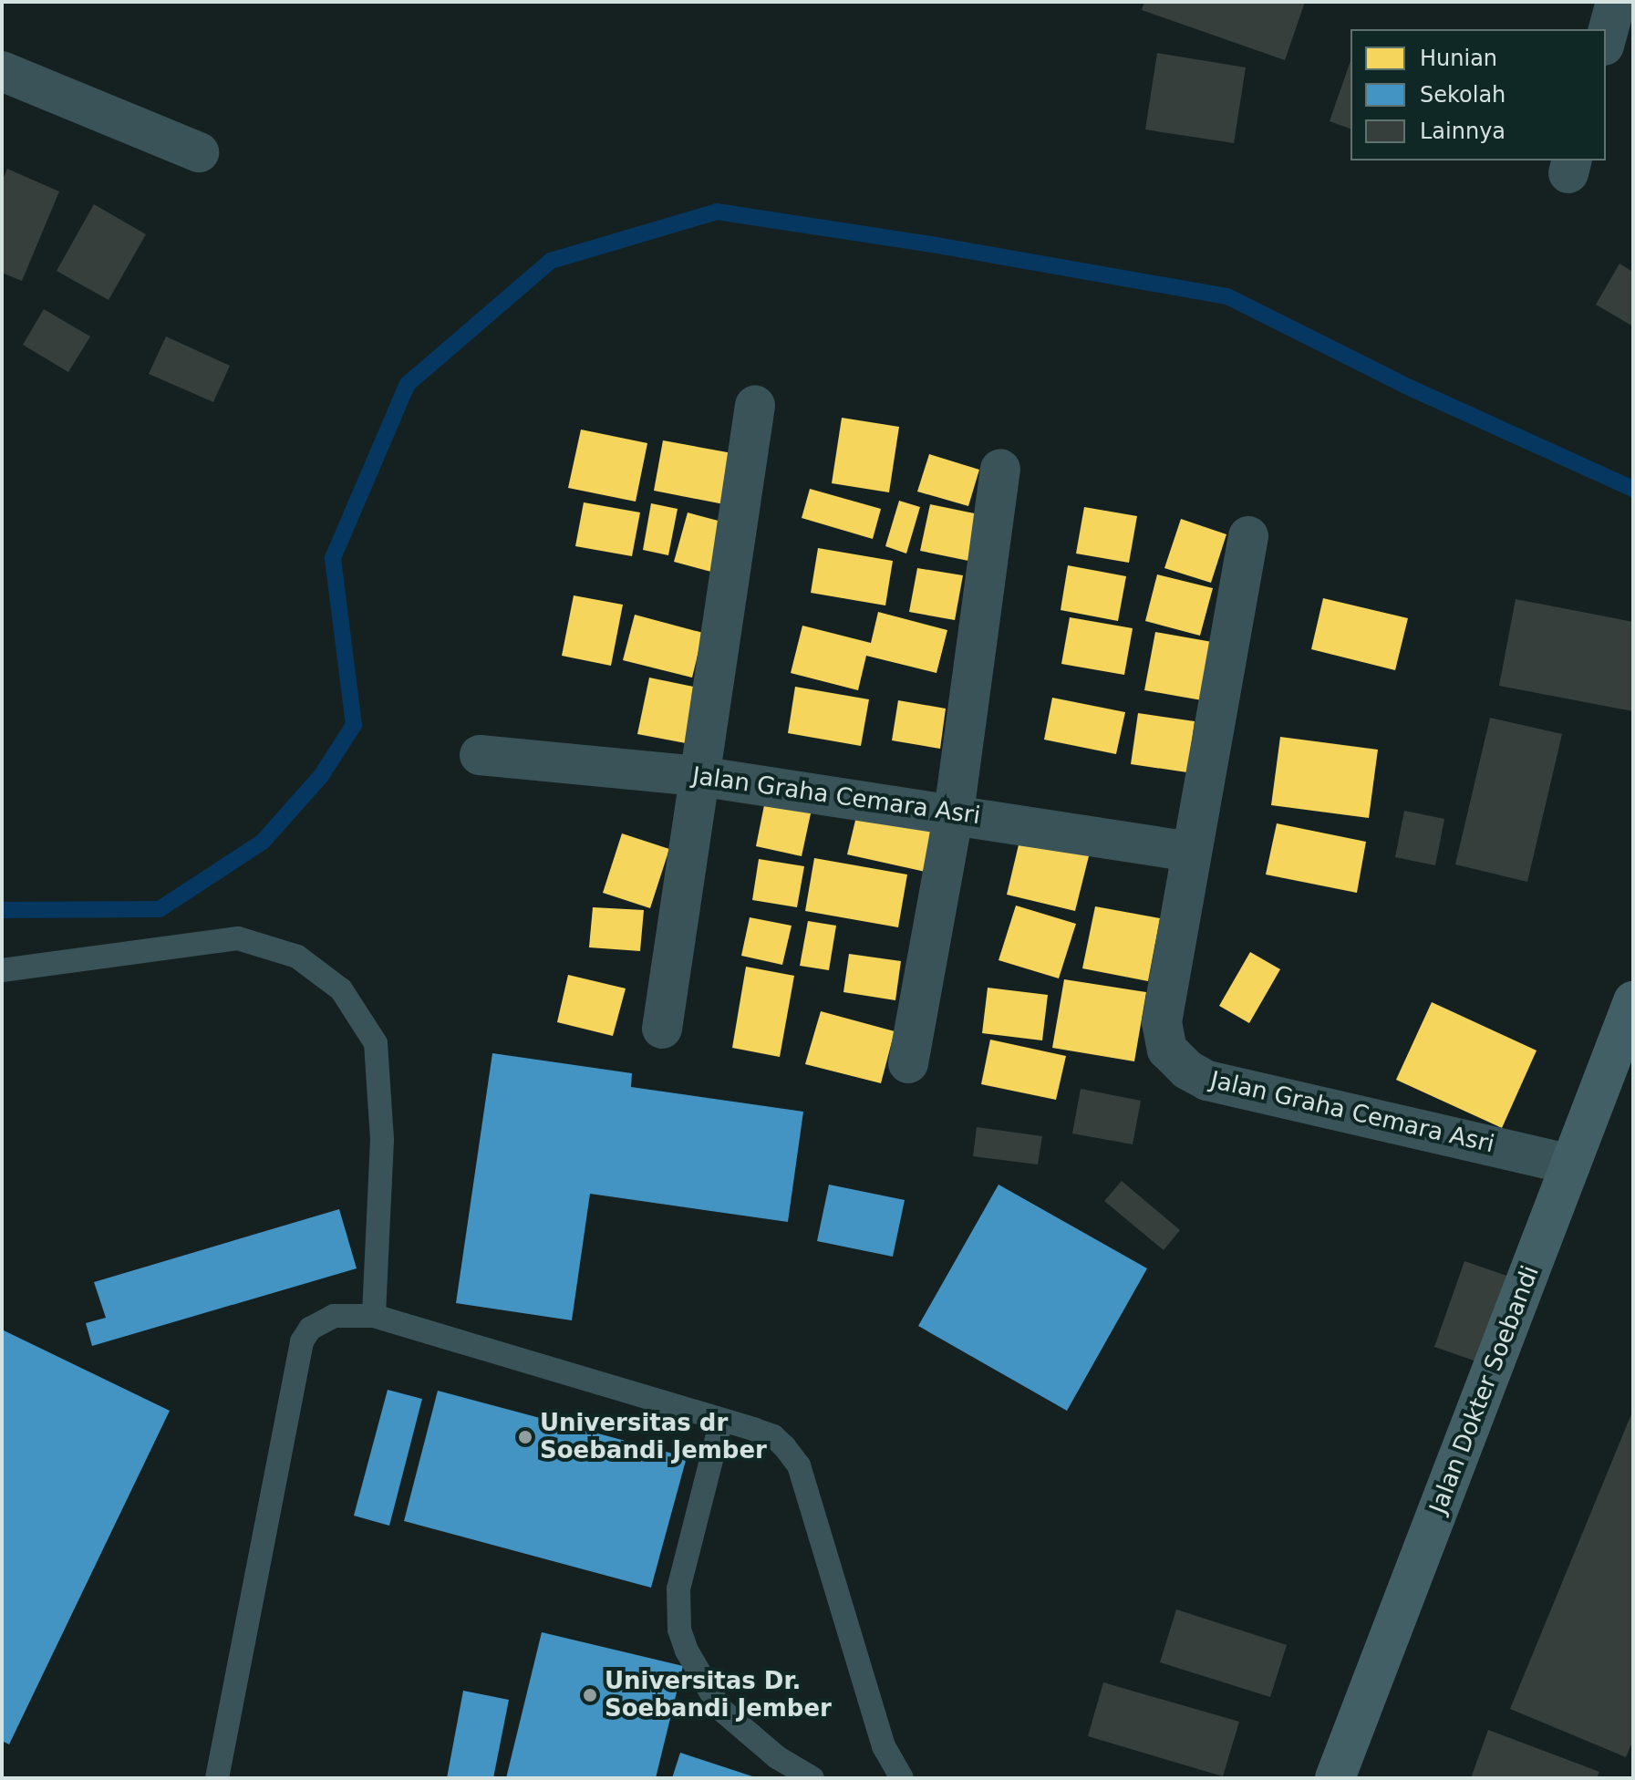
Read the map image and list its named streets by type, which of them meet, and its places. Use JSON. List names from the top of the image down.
{
  "streets": {
    "main road": ["Jalan Dokter Soebandi"],
    "street": ["Jalan Graha Cemara Asri"]
  },
  "crossings": [
    ["Jalan Graha Cemara Asri", "Jalan Dokter Soebandi"]
  ],
  "places": ["Universitas dr Soebandi Jember", "Universitas Dr. Soebandi Jember"],
  "legend": ["Hunian", "Sekolah", "Lainnya"]
}
